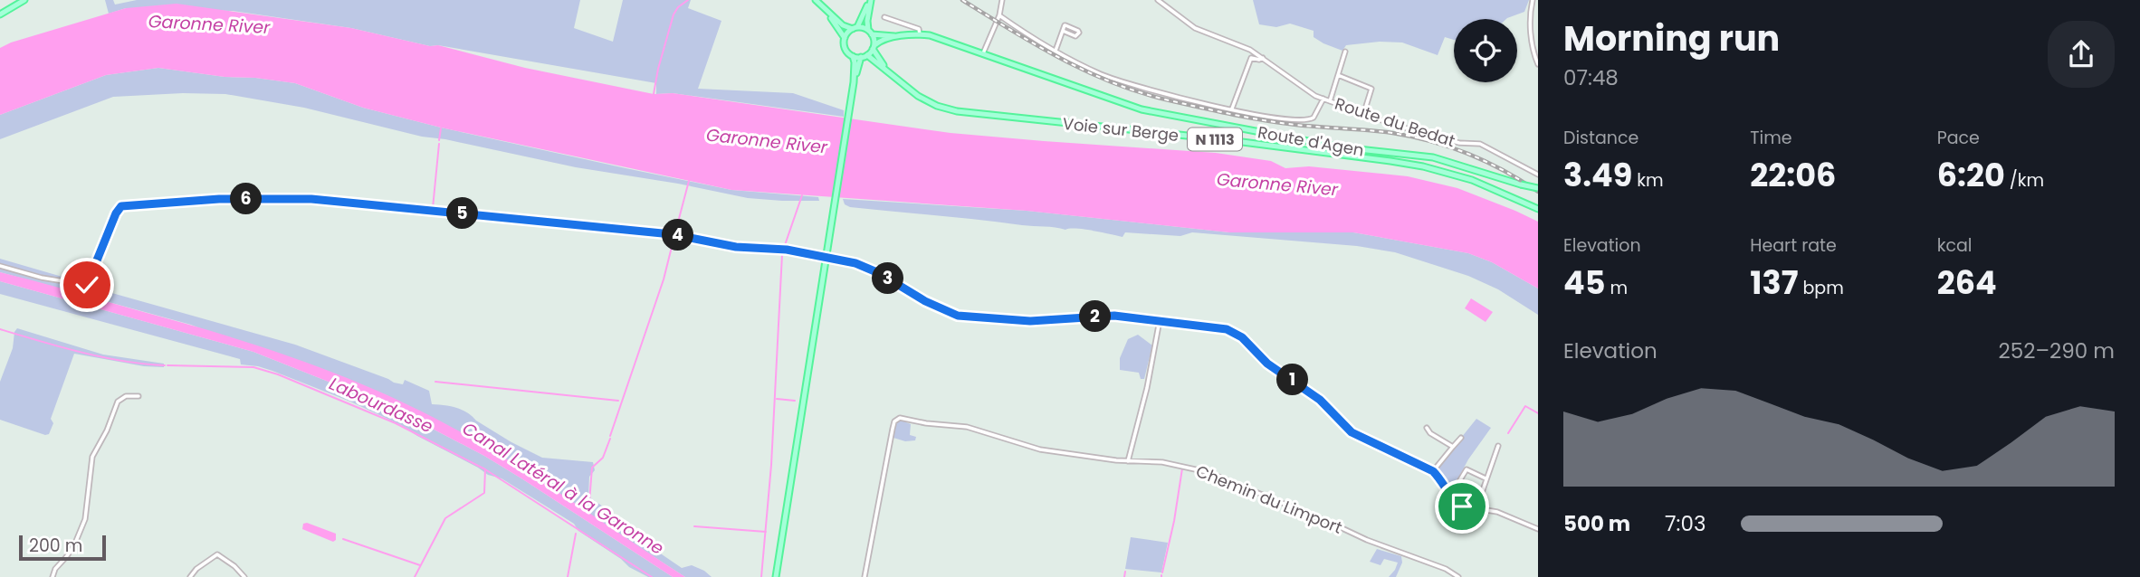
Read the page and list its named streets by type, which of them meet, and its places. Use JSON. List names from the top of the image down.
{
  "streets": {
    "main road": ["Voie sur Berge", "N 1113", "Route d'Agen"],
    "street": ["Route du Bedat", "Chemin du Limport"]
  },
  "crossings": [
    ["Voie sur Berge", "N 1113"],
    ["N 1113", "Route d'Agen"]
  ],
  "water": ["Garonne River", "Labourdasse", "Canal Latéral à la Garonne"],
  "scale_bar": "200 m",
  "page": {
    "heading": ["Morning run", "07:48"],
    "stats": [
      ["Distance", "3.49 km"],
      ["Time", "22:06"],
      ["Pace", "6:20 /km"],
      ["Elevation", "45 m"],
      ["Heart rate", "137 bpm"],
      ["kcal", "264"]
    ],
    "pins": [
      "6",
      "5",
      "4",
      "3",
      "2",
      "1"
    ],
    "chart": ["Elevation", "252–290 m"],
    "list": [
      {
        "name": "500 m",
        "note": "7:03"
      }
    ],
    "scale": "200 m"
  }
}
